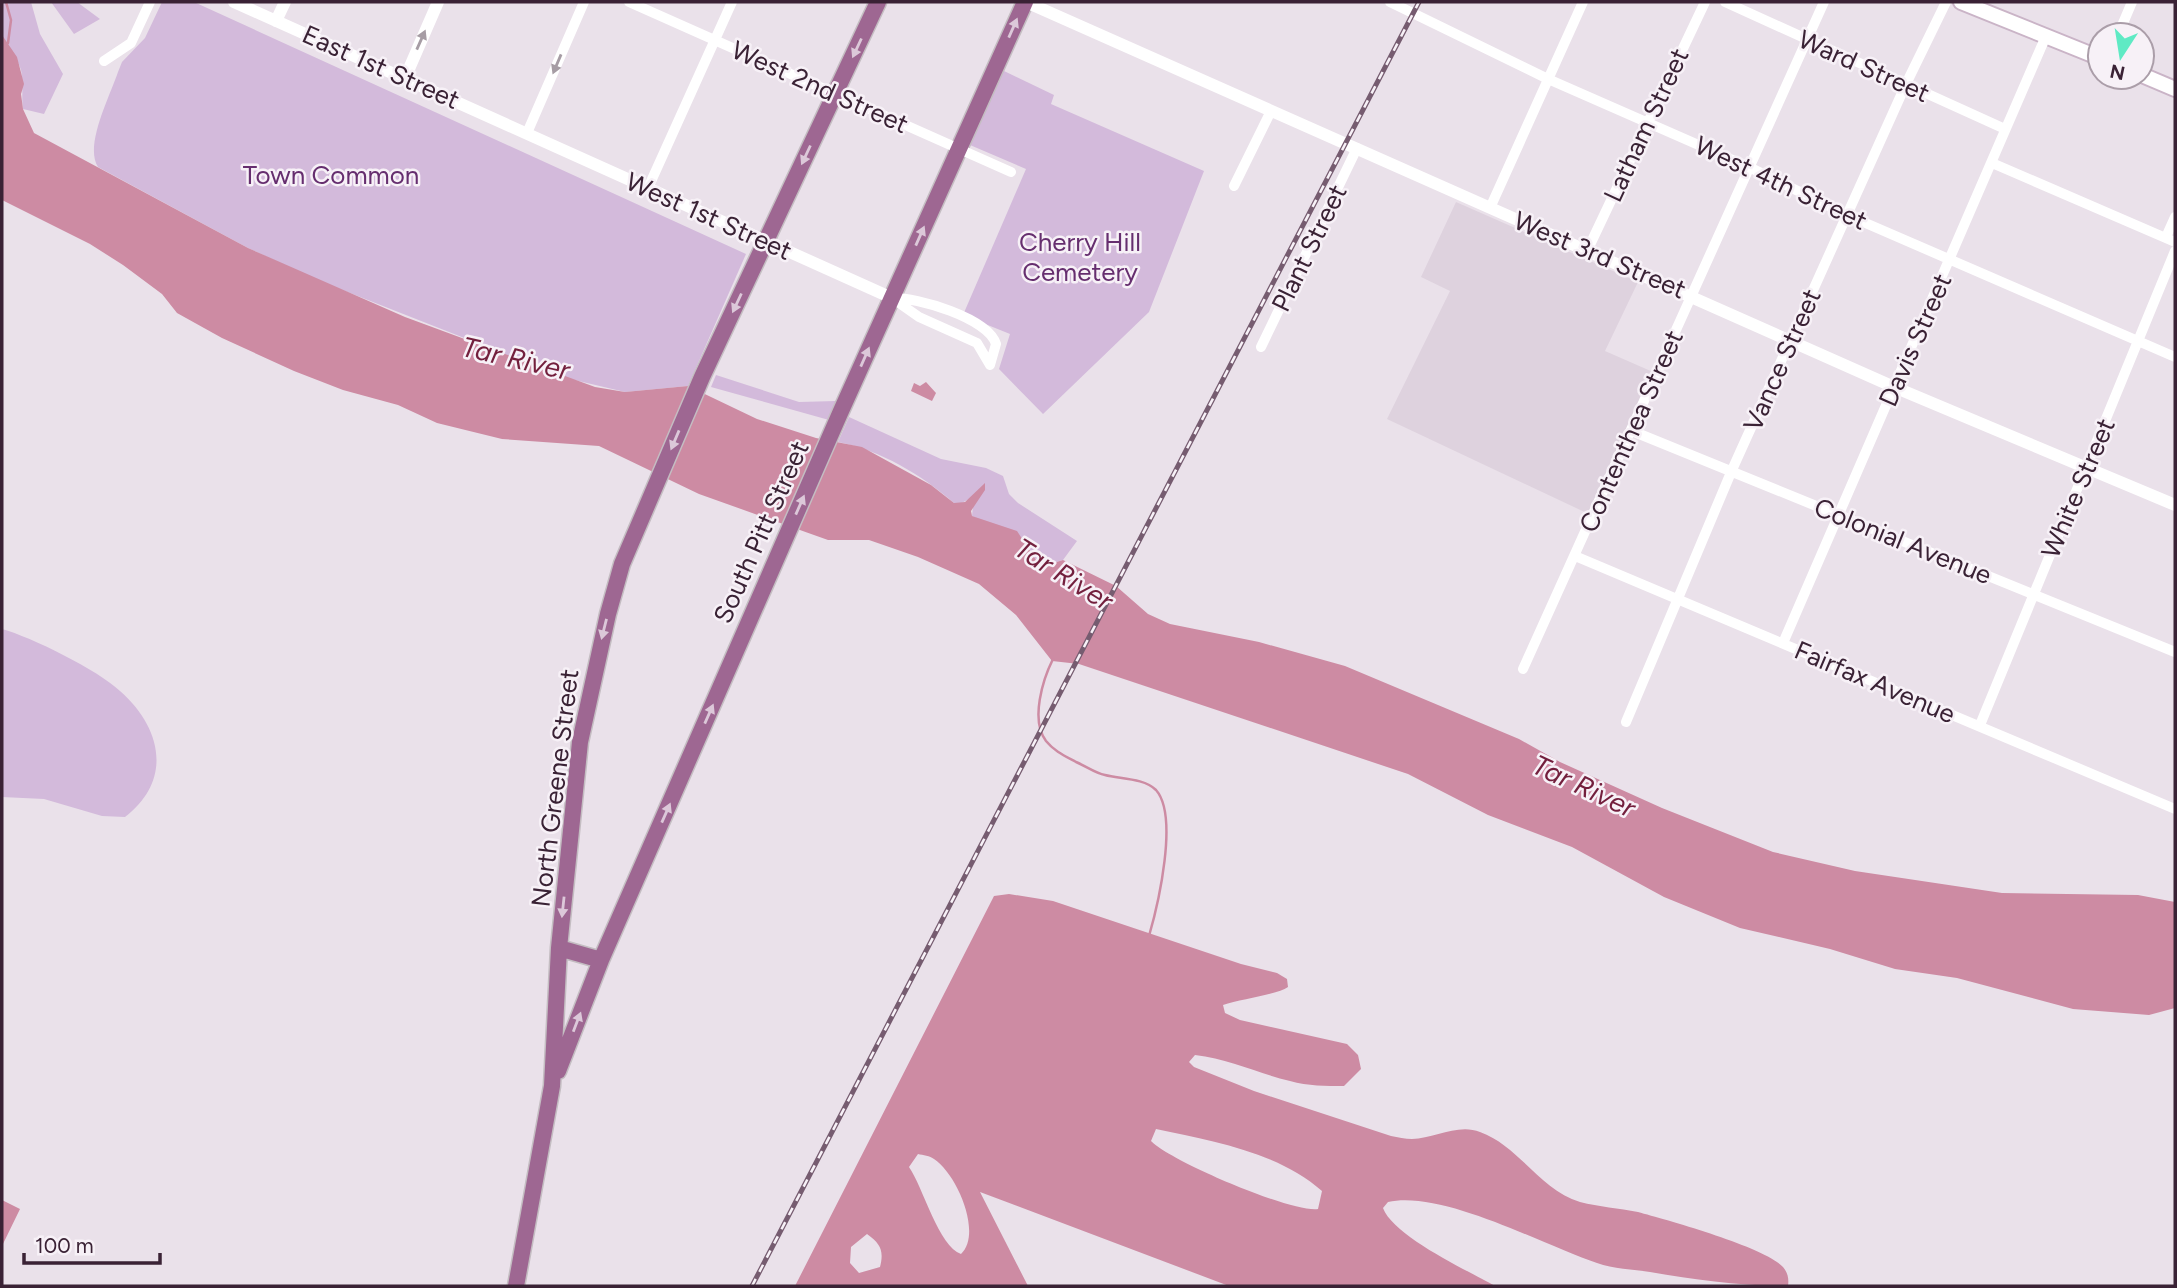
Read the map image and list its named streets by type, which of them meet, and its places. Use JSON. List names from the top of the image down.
{
  "streets": {
    "main road": ["South Pitt Street", "North Greene Street"],
    "street": [
      "Ward Street",
      "East 1st Street",
      "West 2nd Street",
      "Latham Street",
      "West 4th Street",
      "West 1st Street",
      "Plant Street",
      "West 3rd Street",
      "Davis Street",
      "Vance Street",
      "Contenthea Street",
      "White Street",
      "Colonial Avenue",
      "Fairfax Avenue"
    ]
  },
  "crossings": [
    ["Ward Street", "Davis Street"],
    ["Ward Street", "Vance Street"],
    ["Ward Street", "Contenthea Street"],
    ["East 1st Street", "West 1st Street"],
    ["West 2nd Street", "South Pitt Street"],
    ["West 2nd Street", "North Greene Street"],
    ["Latham Street", "West 4th Street"],
    ["Latham Street", "West 3rd Street"],
    ["West 4th Street", "Davis Street"],
    ["West 4th Street", "Vance Street"],
    ["West 4th Street", "Contenthea Street"],
    ["West 4th Street", "White Street"],
    ["West 1st Street", "South Pitt Street"],
    ["West 1st Street", "North Greene Street"],
    ["Plant Street", "West 3rd Street"],
    ["West 3rd Street", "Davis Street"],
    ["West 3rd Street", "Vance Street"],
    ["West 3rd Street", "Contenthea Street"],
    ["West 3rd Street", "White Street"],
    ["West 3rd Street", "South Pitt Street"],
    ["Davis Street", "Colonial Avenue"],
    ["Davis Street", "Fairfax Avenue"],
    ["Vance Street", "Colonial Avenue"],
    ["Vance Street", "Fairfax Avenue"],
    ["Contenthea Street", "Colonial Avenue"],
    ["Contenthea Street", "Fairfax Avenue"],
    ["White Street", "Colonial Avenue"],
    ["White Street", "Fairfax Avenue"],
    ["South Pitt Street", "North Greene Street"]
  ],
  "one_way": ["South Pitt Street", "North Greene Street"],
  "water": ["Tar River"],
  "parks": ["Town Common", "Cherry Hill Cemetery"],
  "scale_bar": "100 m",
  "north": "bottom"
}
